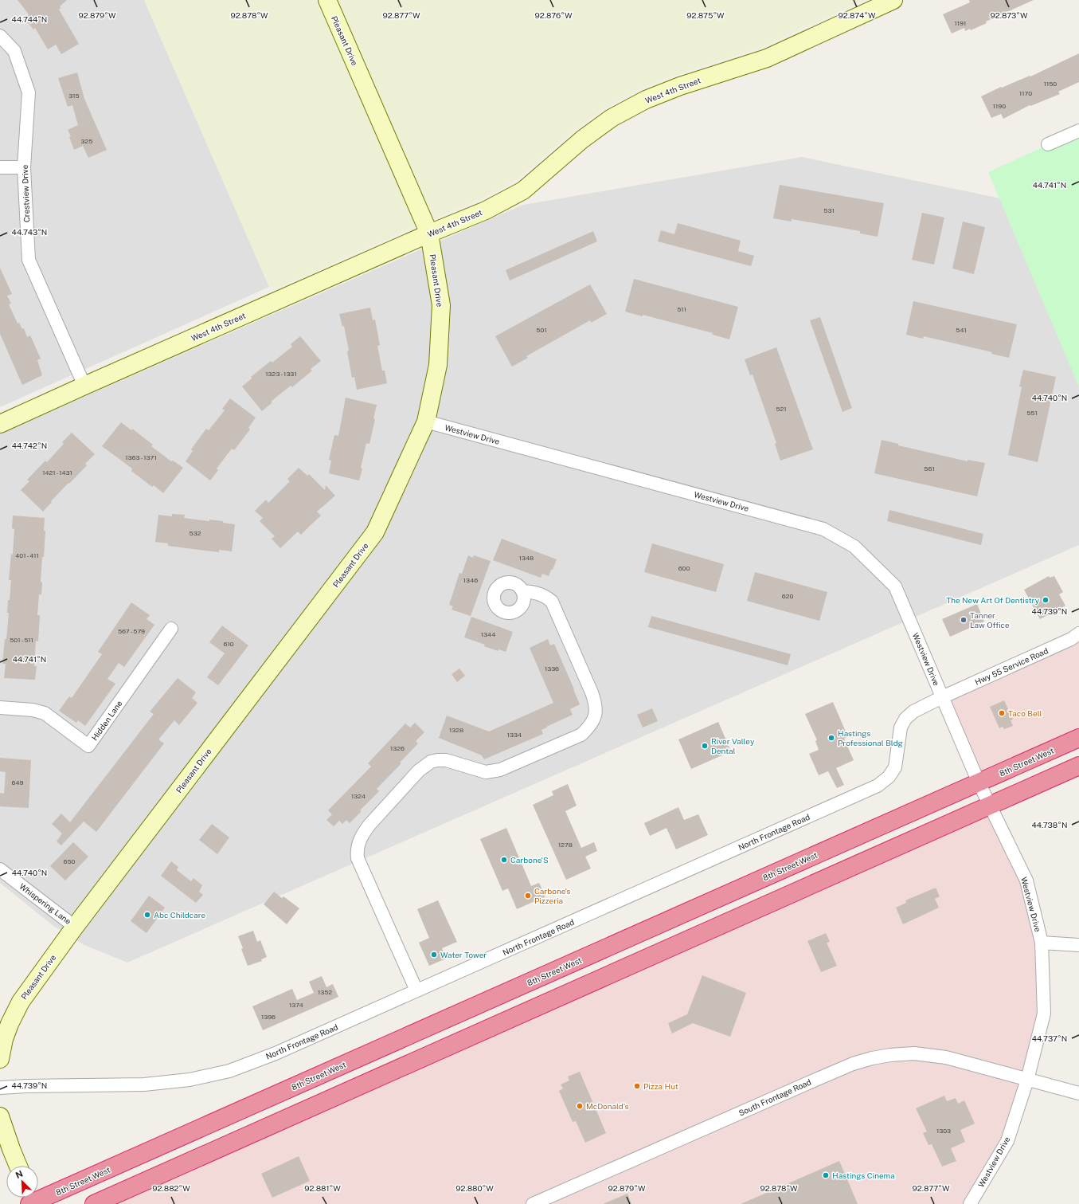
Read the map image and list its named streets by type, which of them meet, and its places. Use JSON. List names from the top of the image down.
{
  "streets": {
    "highway": ["8th Street West"],
    "street": [
      "Pleasant Drive",
      "West 4th Street",
      "Crestview Drive",
      "Westview Drive",
      "Hwy 55 Service Road",
      "Hidden Lane",
      "North Frontage Road",
      "Whispering Lane",
      "South Frontage Road"
    ]
  },
  "crossings": [
    ["Pleasant Drive", "West 4th Street"],
    ["Pleasant Drive", "Westview Drive"],
    ["Pleasant Drive", "Whispering Lane"],
    ["West 4th Street", "Crestview Drive"],
    ["Westview Drive", "Hwy 55 Service Road"],
    ["Westview Drive", "8th Street West"],
    ["Westview Drive", "North Frontage Road"],
    ["Westview Drive", "South Frontage Road"],
    ["Hwy 55 Service Road", "North Frontage Road"]
  ],
  "places": [
    "The New Art Of Dentistry",
    "Tanner Law Office",
    "Taco Bell",
    "Hastings Professional Bldg",
    "River Valley Dental",
    "Carbone'S",
    "Carbone's Pizzeria",
    "Abc Childcare",
    "Water Tower",
    "Pizza Hut",
    "McDonald's",
    "Hastings Cinema"
  ],
  "house_numbers": [
    "1191",
    "1150",
    "1170",
    "315",
    "1190",
    "325",
    "531",
    "511",
    "501",
    "541",
    "1323 - 1331",
    "521",
    "551",
    "1363 - 1371",
    "561",
    "1421 - 1431",
    "532",
    "401 - 411",
    "1348",
    "600",
    "1346",
    "620",
    "567 - 579",
    "1344",
    "501 - 511",
    "610",
    "1336",
    "1328",
    "1334",
    "1326",
    "649",
    "1324",
    "1278",
    "650",
    "1352",
    "1374",
    "1396",
    "1303"
  ],
  "north": "top left",
  "coordinates": [
    "92.874°W",
    "92.873°W",
    "92.879°W",
    "92.878°W",
    "92.877°W",
    "92.876°W",
    "92.875°W",
    "44.744°N",
    "44.741°N",
    "44.743°N",
    "44.740°N",
    "44.742°N",
    "44.739°N",
    "44.738°N",
    "44.737°N",
    "92.882°W",
    "92.881°W",
    "92.880°W"
  ]
}
